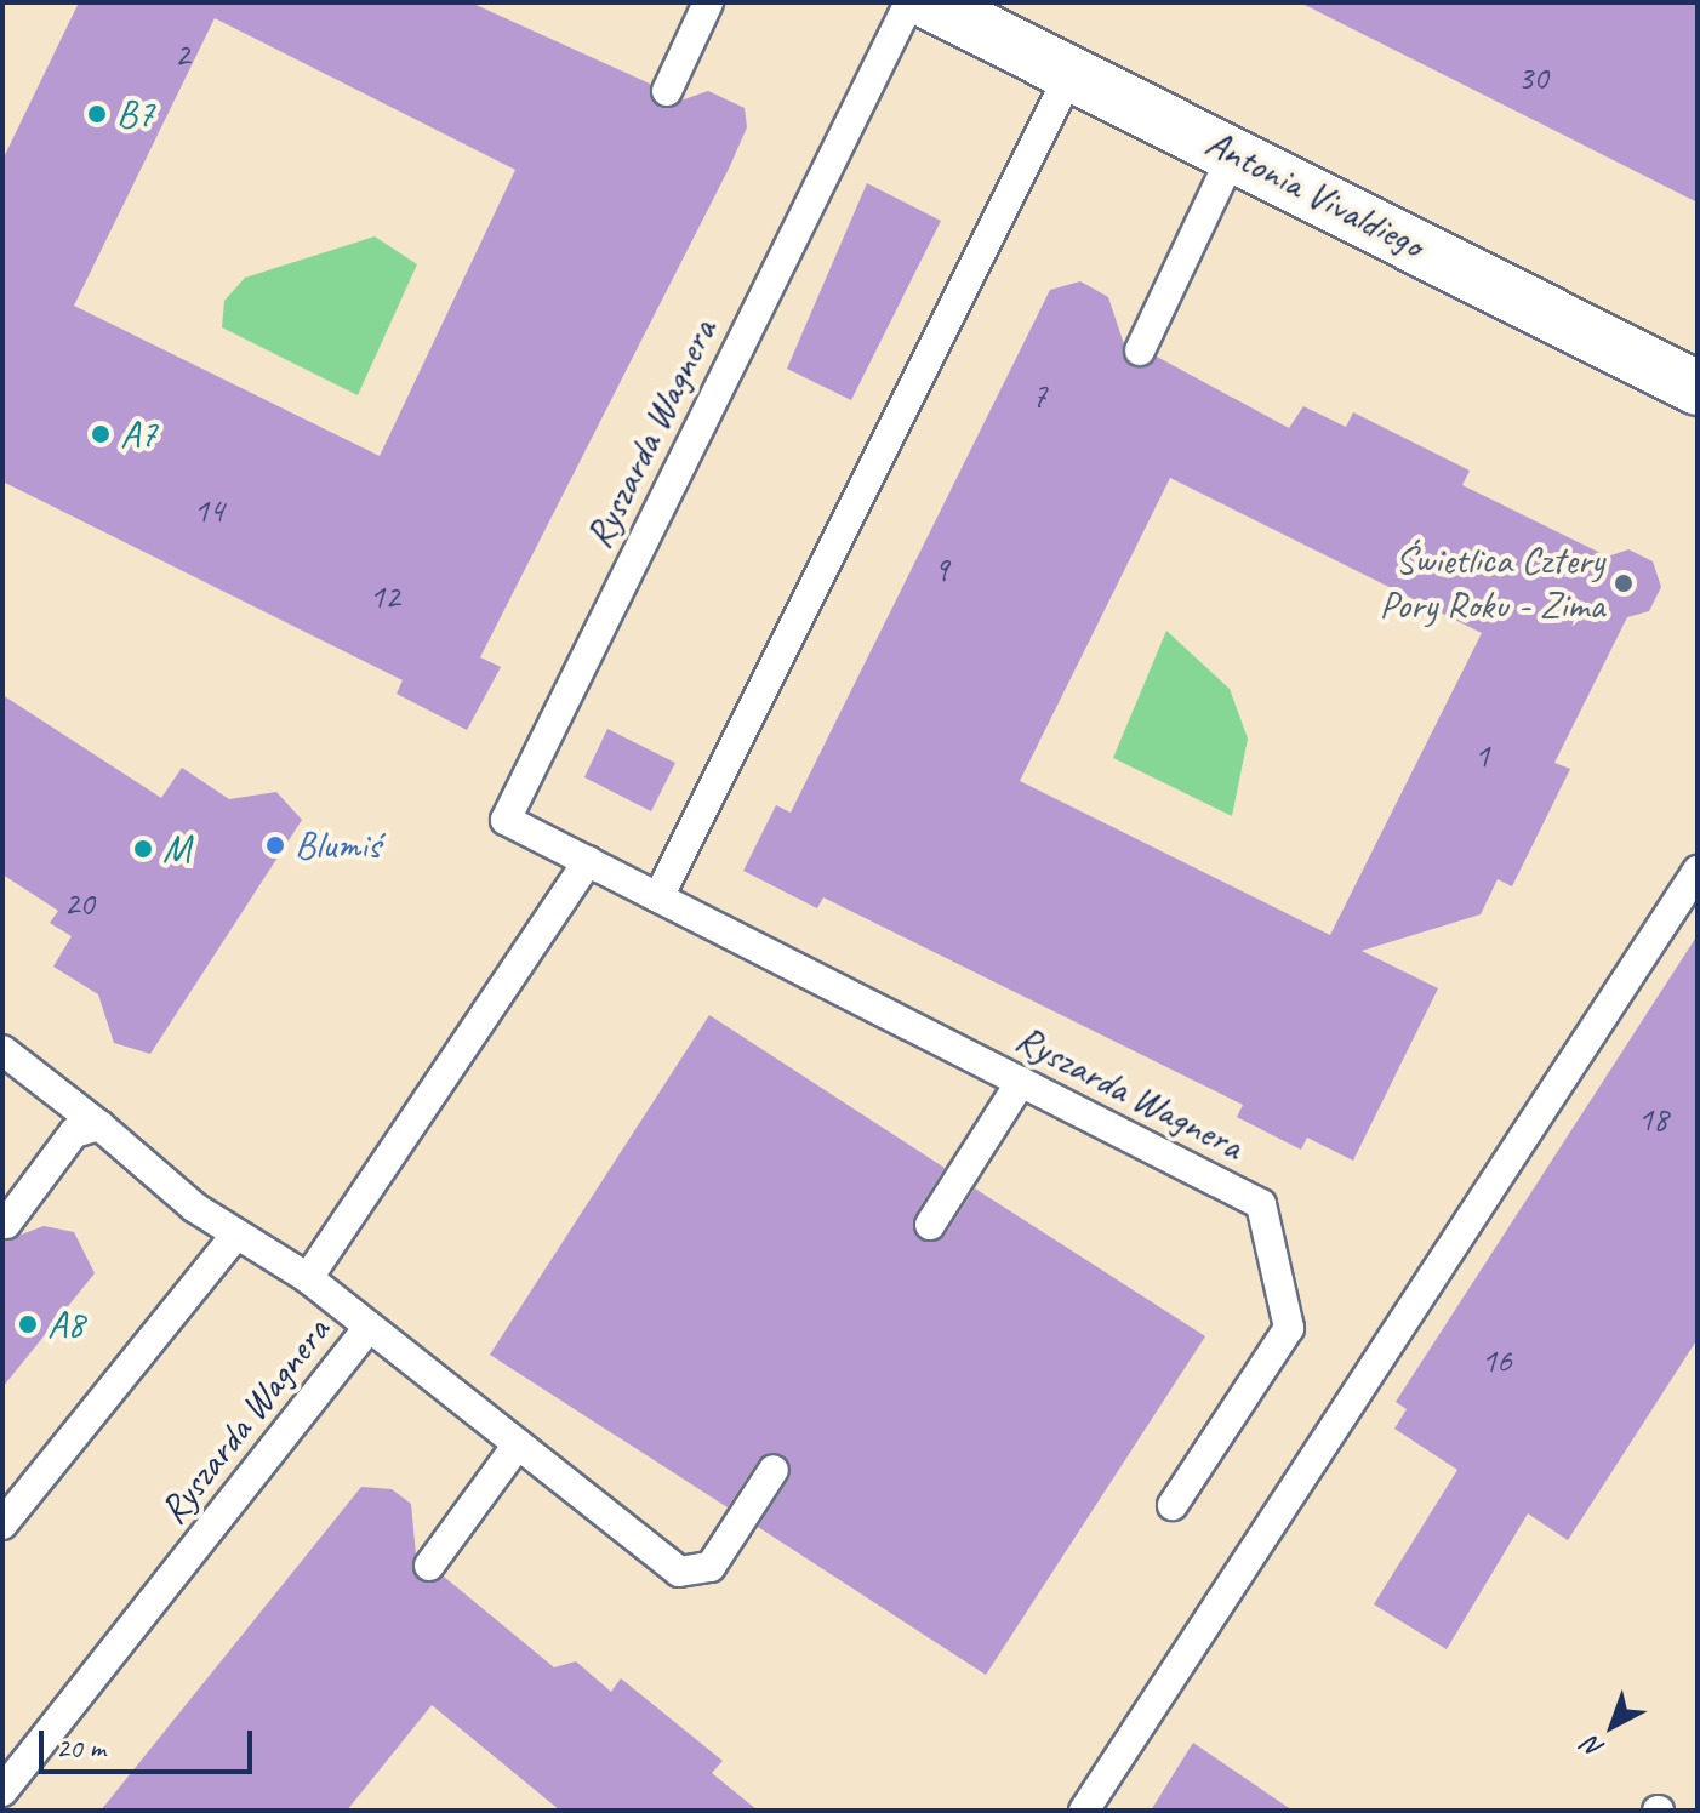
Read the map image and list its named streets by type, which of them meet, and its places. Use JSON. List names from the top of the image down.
{
  "streets": {
    "street": ["Antonia Vivaldiego"],
    "lane": ["Ryszarda Wagnera"]
  },
  "places": [
    "B7",
    "A7",
    "Świetlica Cztery Pory Roku - Zima",
    "Blumiś",
    "M",
    "A8"
  ],
  "house_numbers": [
    "2",
    "30",
    "7",
    "14",
    "9",
    "12",
    "1",
    "20",
    "18",
    "16"
  ],
  "scale_bar": "20 m",
  "north": "bottom left"
}
